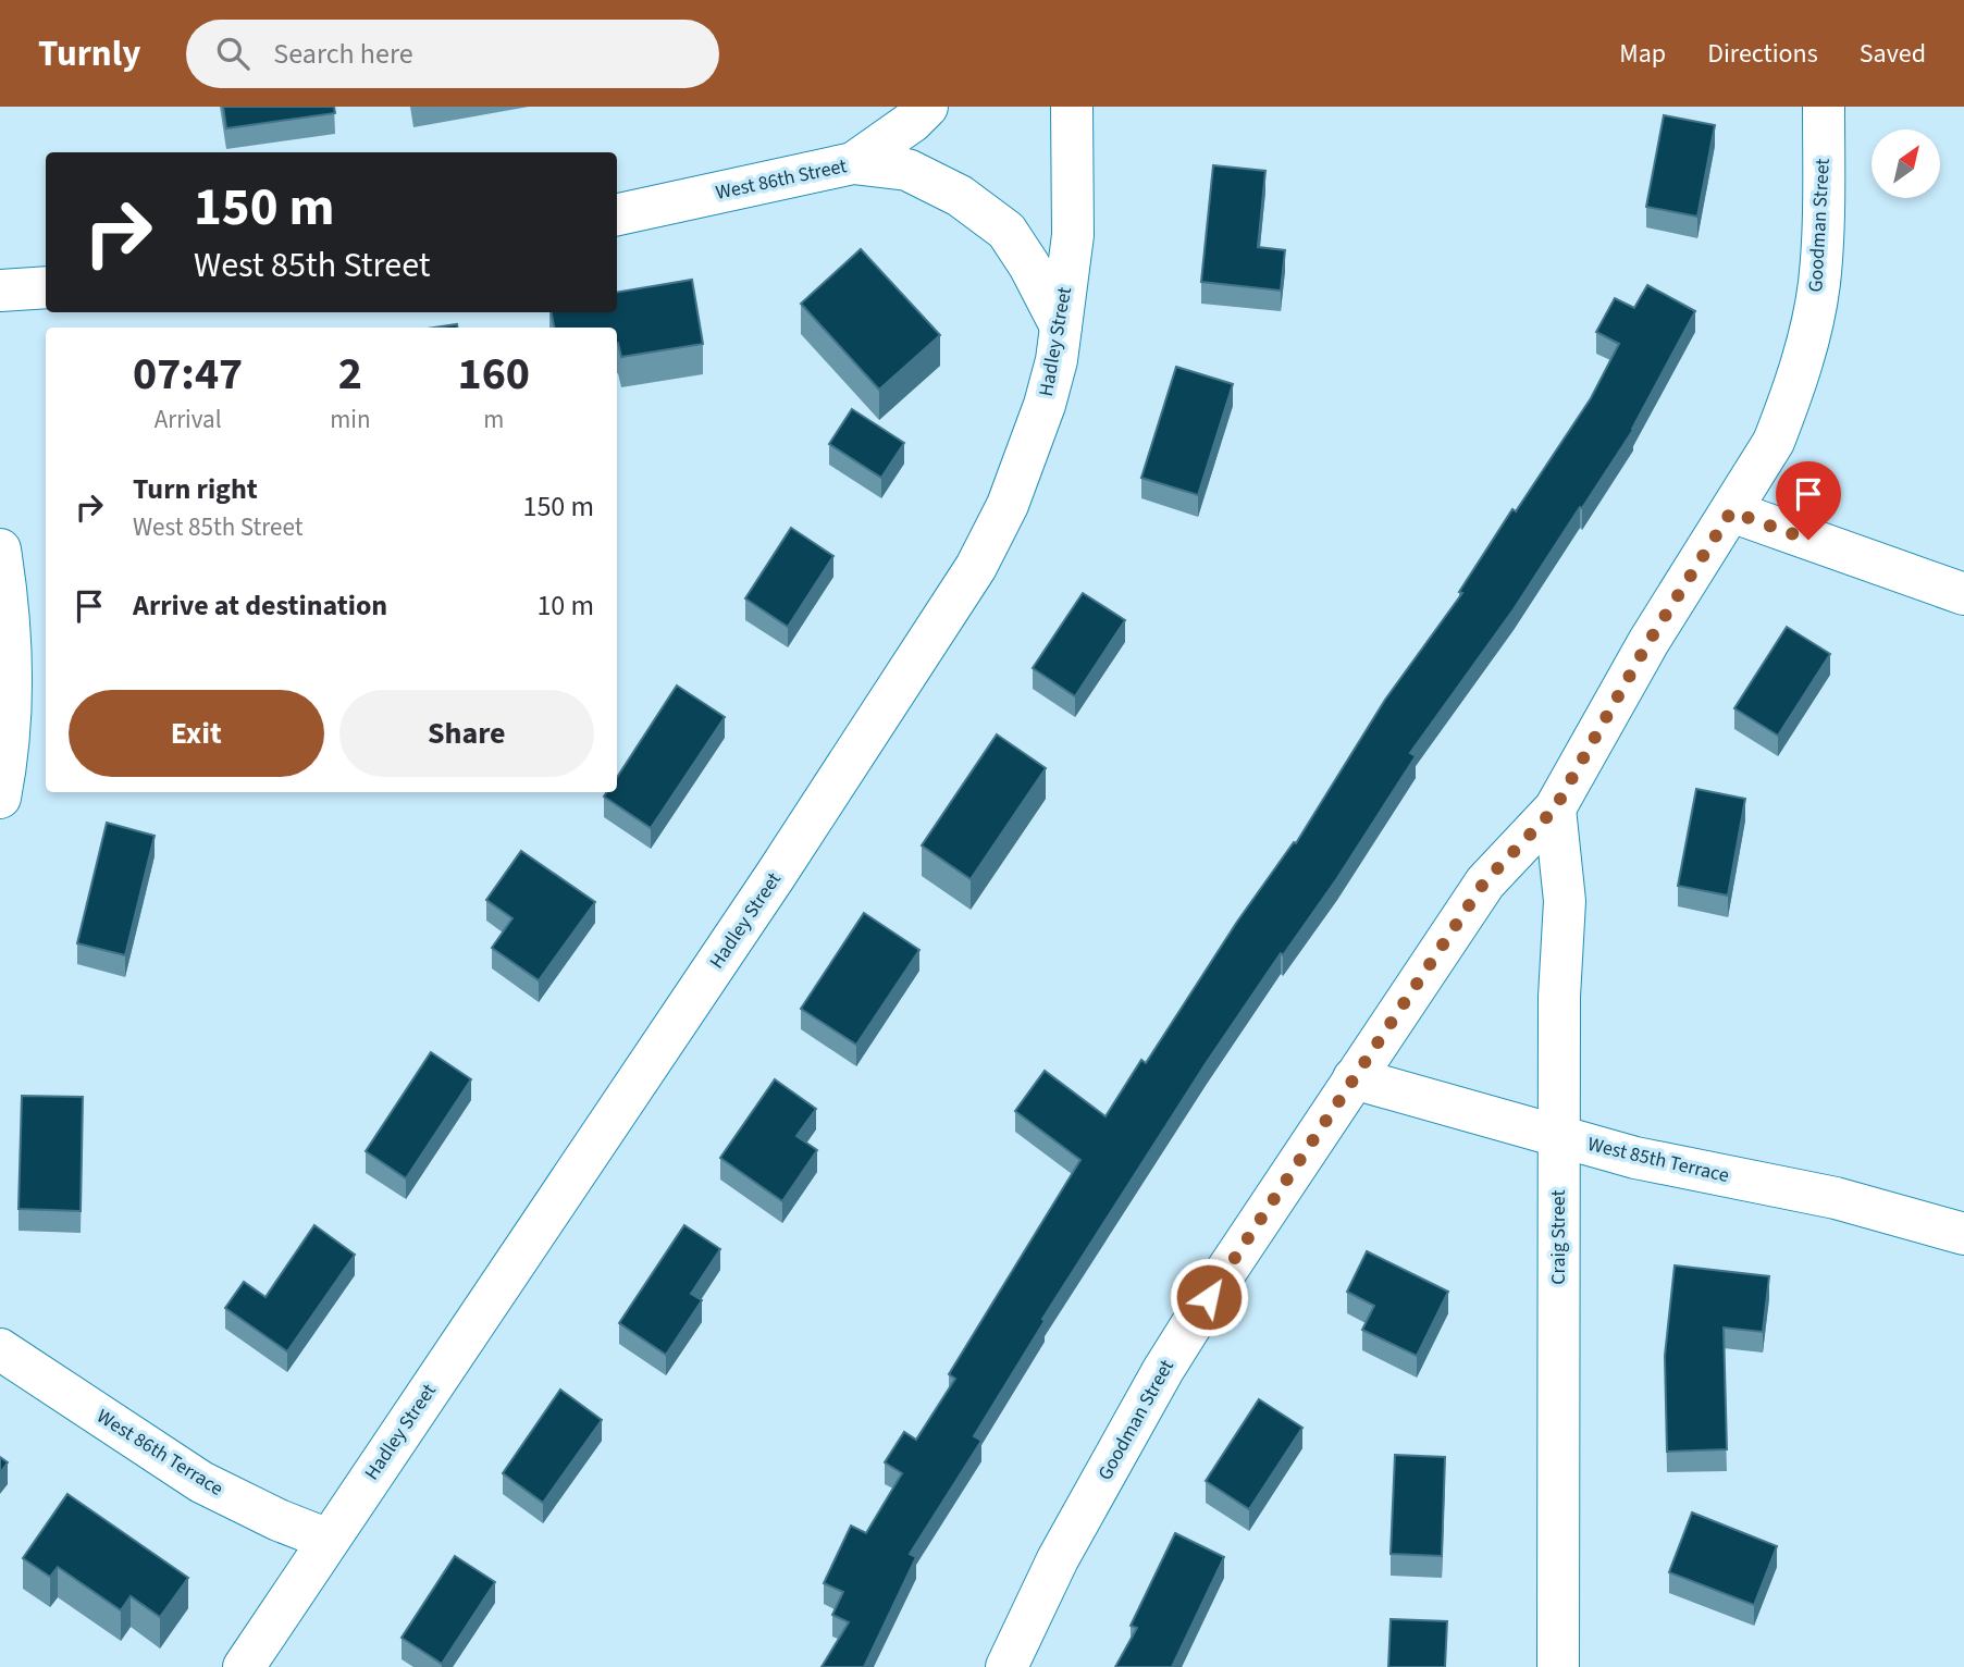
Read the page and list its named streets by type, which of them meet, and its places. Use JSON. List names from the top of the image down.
{
  "streets": {
    "street": [
      "West 86th Street",
      "Goodman Street",
      "Hadley Street",
      "West 85th Terrace",
      "Craig Street",
      "West 86th Terrace"
    ]
  },
  "crossings": [
    ["West 86th Street", "Hadley Street"],
    ["Goodman Street", "West 85th Terrace"],
    ["Goodman Street", "Craig Street"],
    ["Hadley Street", "West 86th Terrace"],
    ["West 85th Terrace", "Craig Street"]
  ],
  "north": "top right",
  "page": {
    "header": "Turnly",
    "search": "Search here",
    "nav": ["Map", "Directions", "Saved"],
    "turn": ["150 m", "West 85th Street"],
    "eta": [
      "07:47",
      "Arrival",
      "2",
      "min",
      "160",
      "m"
    ],
    "list": [
      {
        "name": "Turn right",
        "note": "West 85th Street",
        "value": "150 m"
      },
      {
        "name": "Arrive at destination",
        "value": "10 m"
      }
    ],
    "buttons": ["Exit", "Share"]
  }
}
